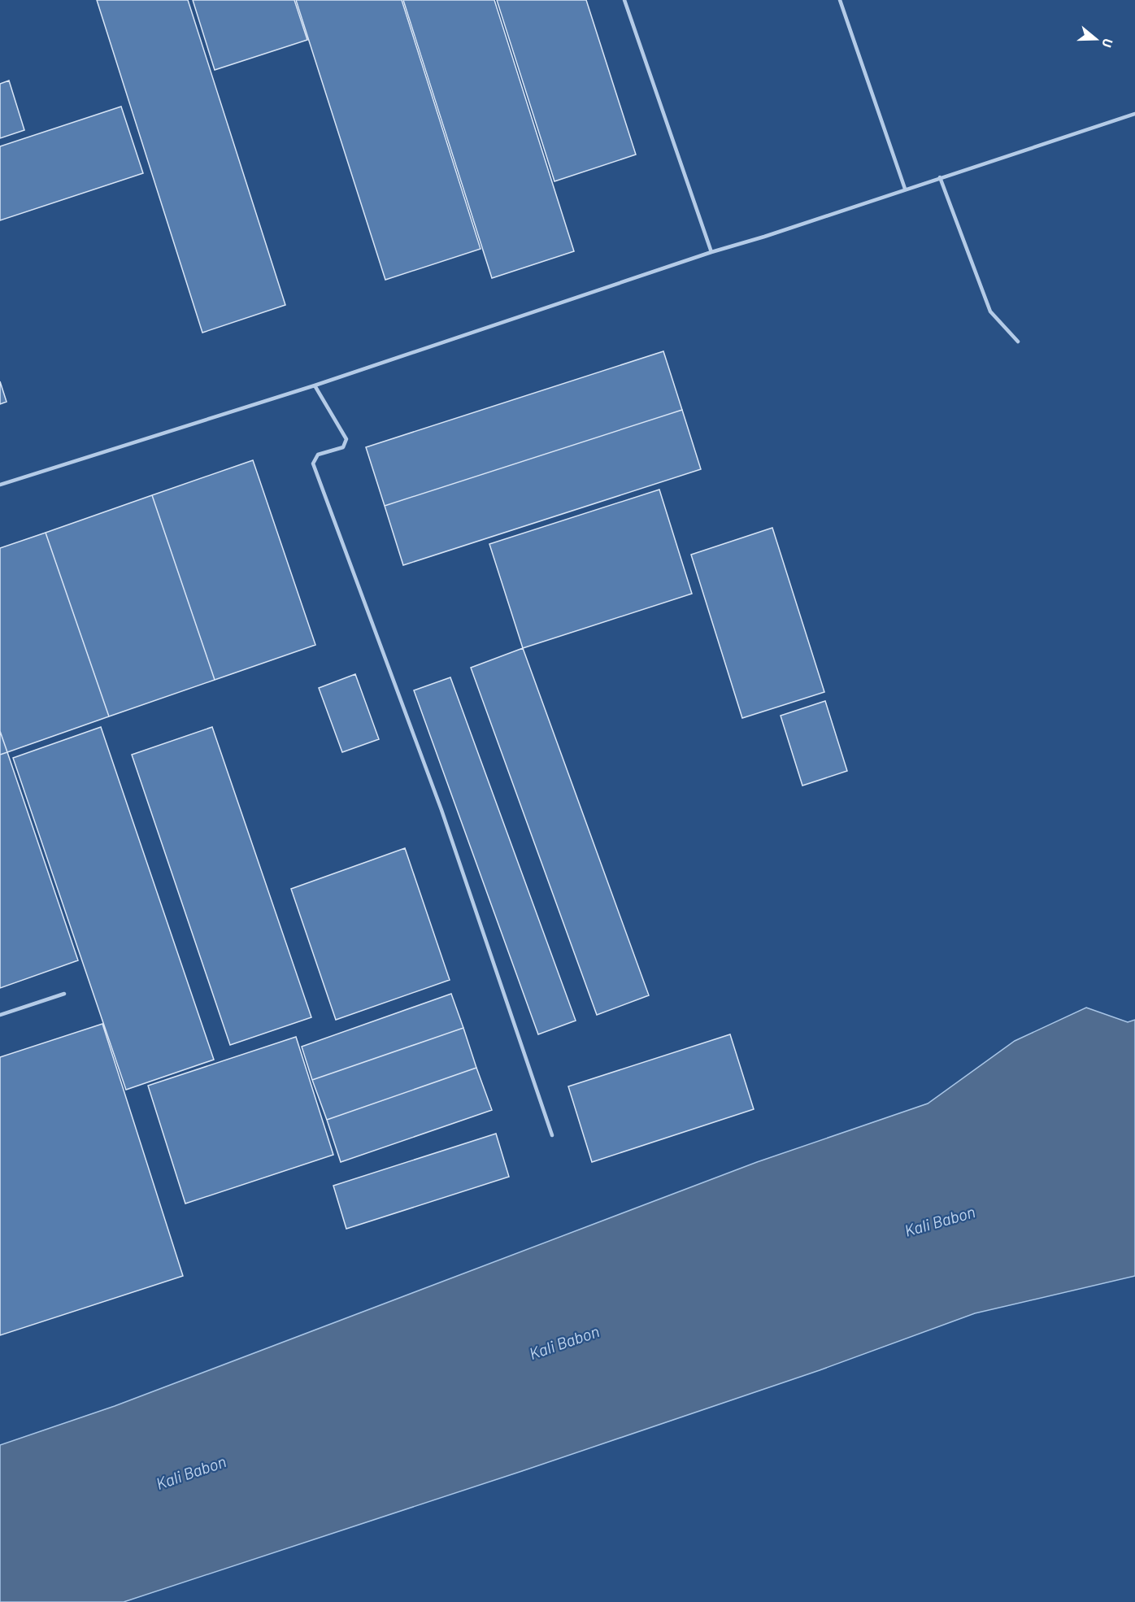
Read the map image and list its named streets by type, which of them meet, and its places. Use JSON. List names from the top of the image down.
{
  "water": ["Kali Babon"],
  "north": "right"
}
